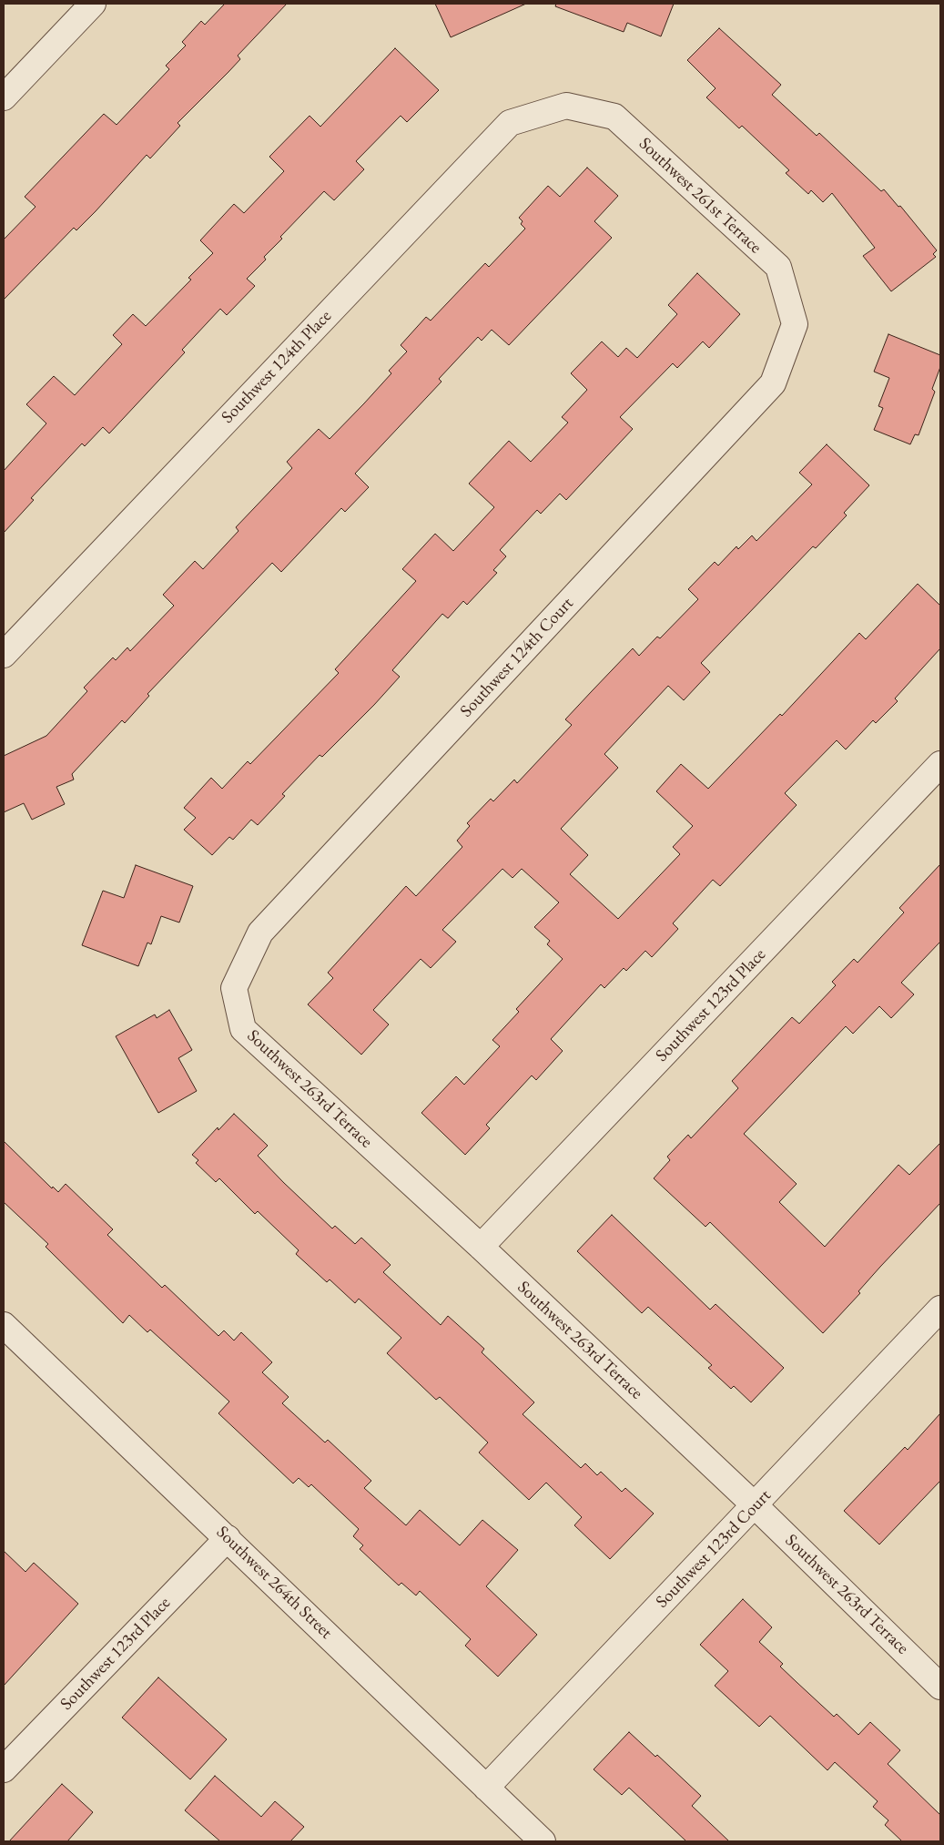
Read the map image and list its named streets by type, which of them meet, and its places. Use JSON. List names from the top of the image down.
{
  "streets": {
    "street": [
      "Southwest 261st Terrace",
      "Southwest 124th Place",
      "Southwest 124th Court",
      "Southwest 123rd Place",
      "Southwest 263rd Terrace",
      "Southwest 123rd Court",
      "Southwest 264th Street"
    ]
  },
  "crossings": [
    ["Southwest 261st Terrace", "Southwest 124th Place"],
    ["Southwest 261st Terrace", "Southwest 124th Court"],
    ["Southwest 124th Court", "Southwest 263rd Terrace"],
    ["Southwest 123rd Place", "Southwest 263rd Terrace"],
    ["Southwest 123rd Place", "Southwest 264th Street"],
    ["Southwest 263rd Terrace", "Southwest 123rd Court"],
    ["Southwest 123rd Court", "Southwest 264th Street"]
  ]
}
